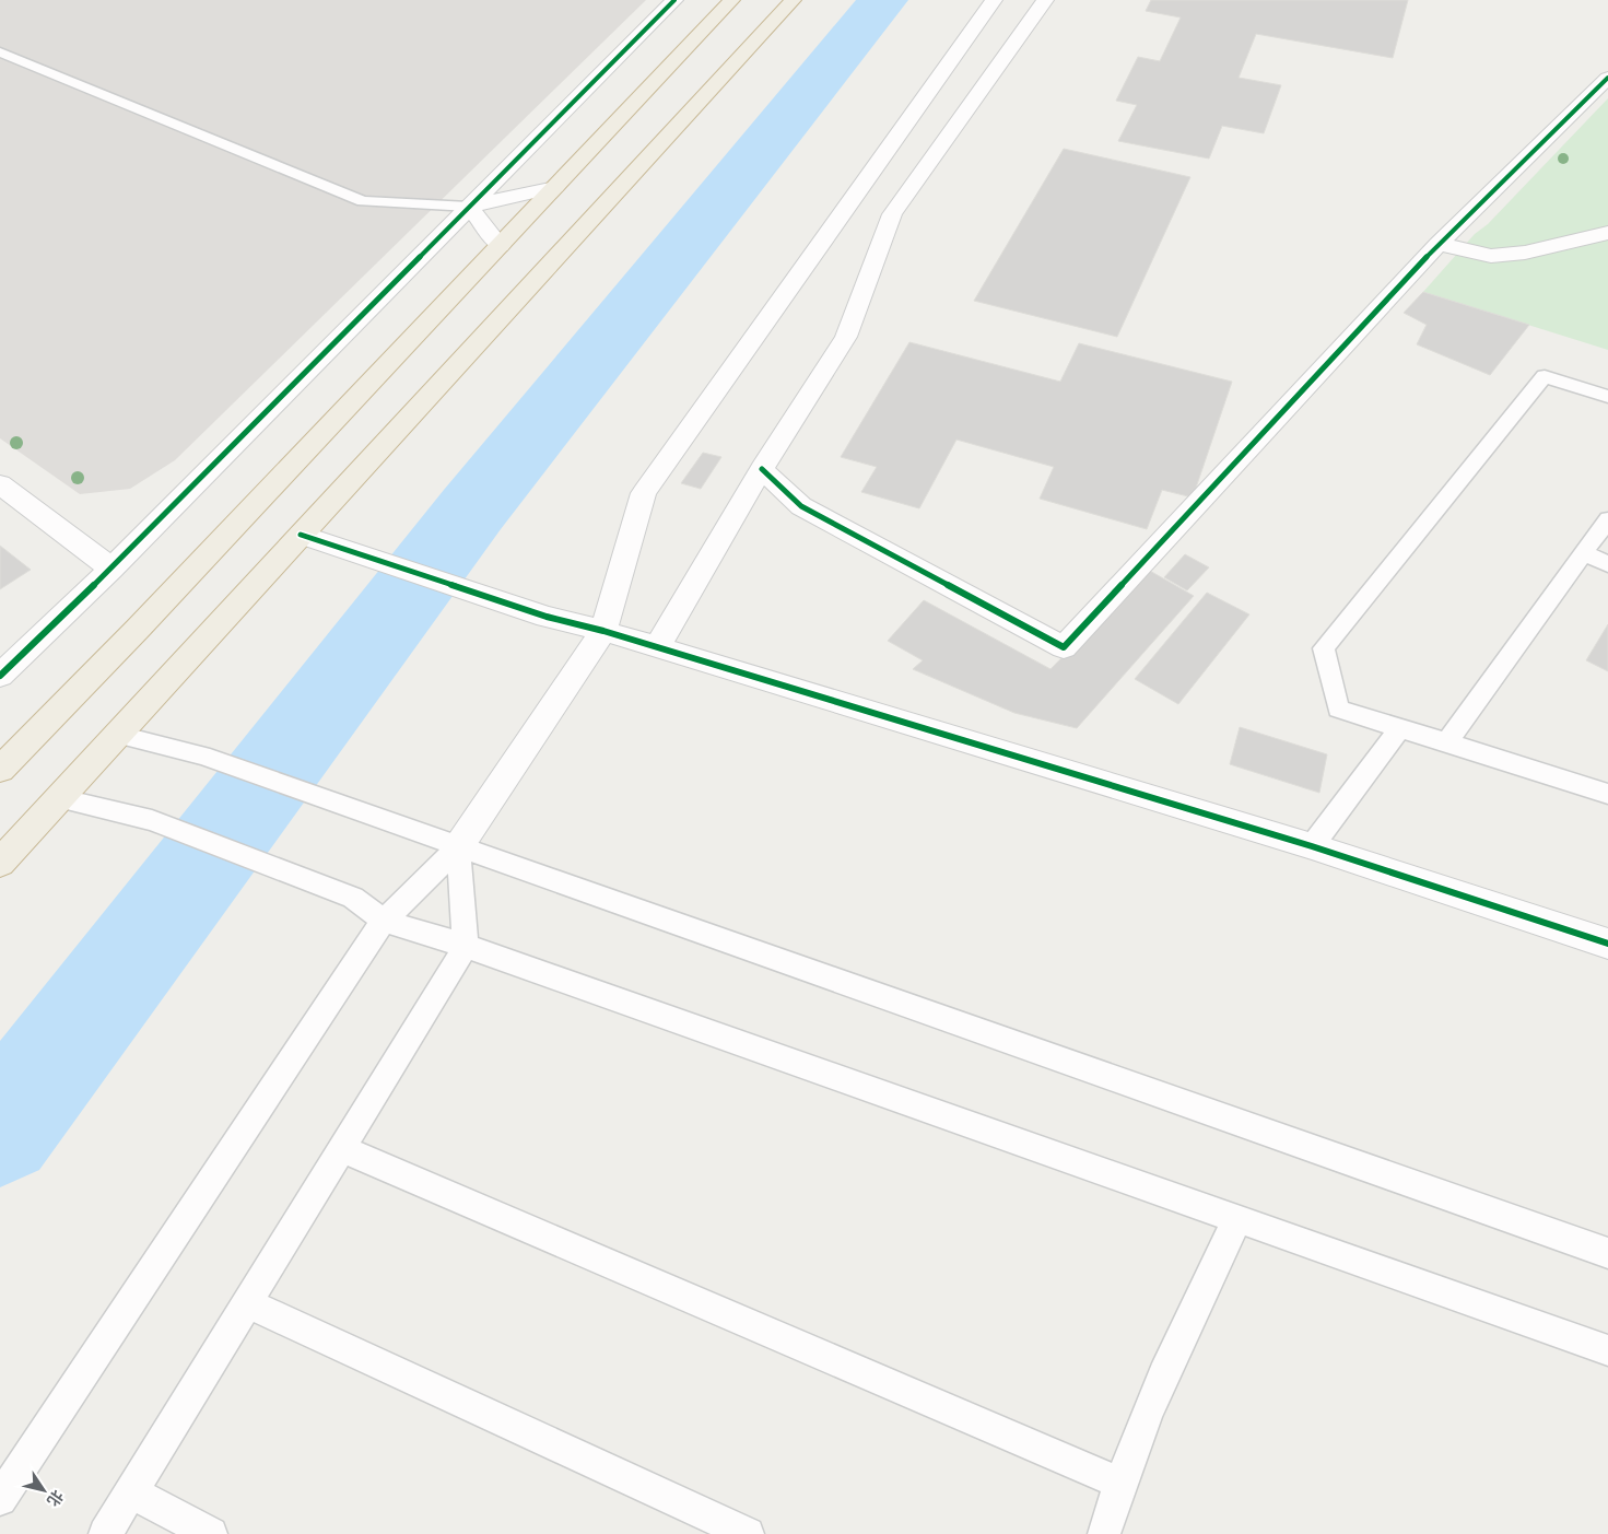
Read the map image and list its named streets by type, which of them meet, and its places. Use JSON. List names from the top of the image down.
{
  "north": "bottom right"
}
